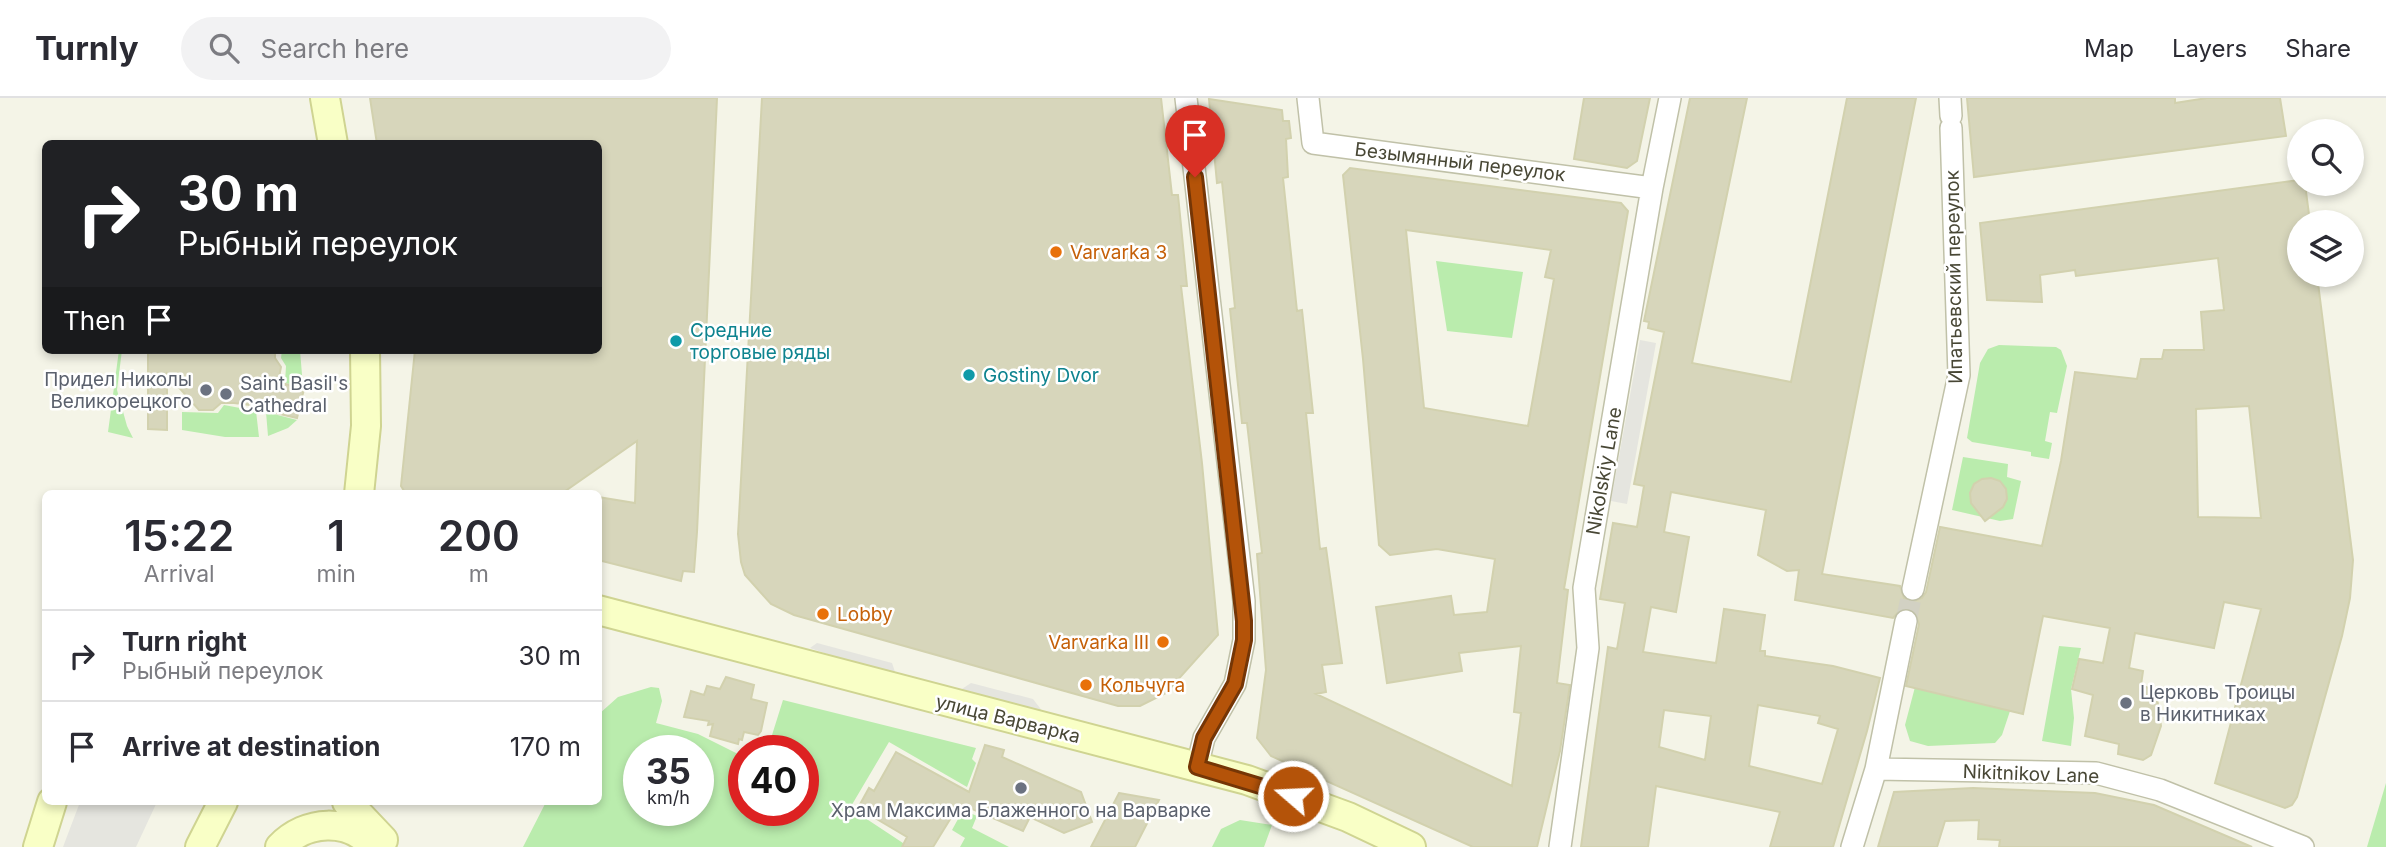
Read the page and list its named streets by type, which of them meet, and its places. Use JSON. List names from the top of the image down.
{
  "streets": {
    "street": [
      "Безымянный переулок",
      "Ипатьевский переулок",
      "Nikolskiy Lane",
      "улица Варварка",
      "Nikitnikov Lane"
    ]
  },
  "crossings": [
    ["Безымянный переулок", "Nikolskiy Lane"]
  ],
  "places": [
    "Varvarka 3",
    "Средние торговые ряды",
    "Gostiny Dvor",
    "Придел Николы Великорецкого",
    "Saint Basil's Cathedral",
    "Lobby",
    "Varvarka III",
    "Кольчуга",
    "Церковь Троицы в Никитниках",
    "Храм Максима Блаженного на Варварке"
  ],
  "page": {
    "header": "Turnly",
    "search": "Search here",
    "nav": ["Map", "Layers", "Share"],
    "turn": ["30 m", "Рыбный переулок"],
    "then": "Then",
    "eta": [
      "15:22",
      "Arrival",
      "1",
      "min",
      "200",
      "m"
    ],
    "list": [
      {
        "name": "Turn right",
        "note": "Рыбный переулок",
        "value": "30 m"
      },
      {
        "name": "Arrive at destination",
        "value": "170 m"
      }
    ],
    "speed": "35 km/h",
    "limit": "40"
  }
}
